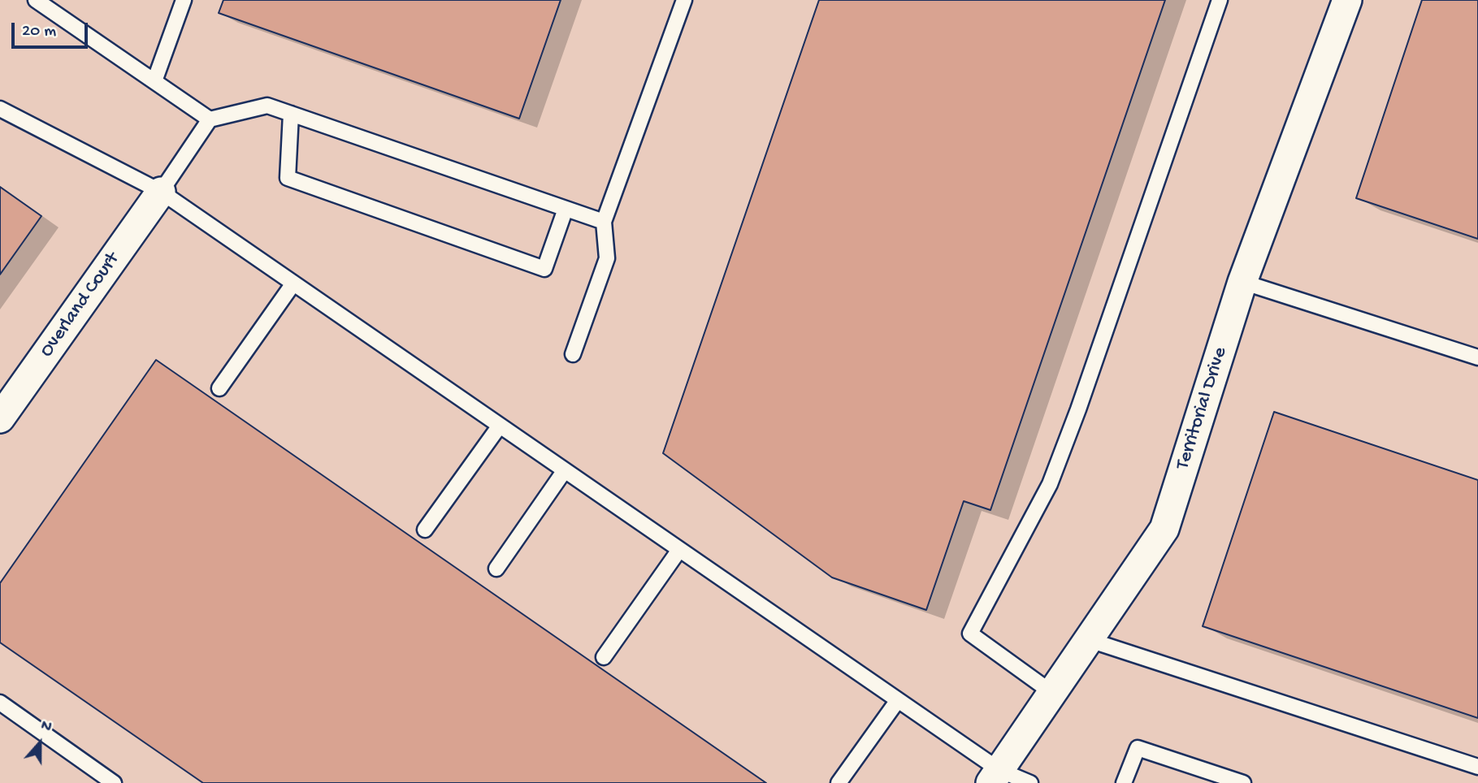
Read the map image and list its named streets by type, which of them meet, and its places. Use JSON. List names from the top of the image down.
{
  "streets": {
    "street": ["Overland Court", "Territorial Drive"]
  },
  "scale_bar": "20 m",
  "north": "top"
}
